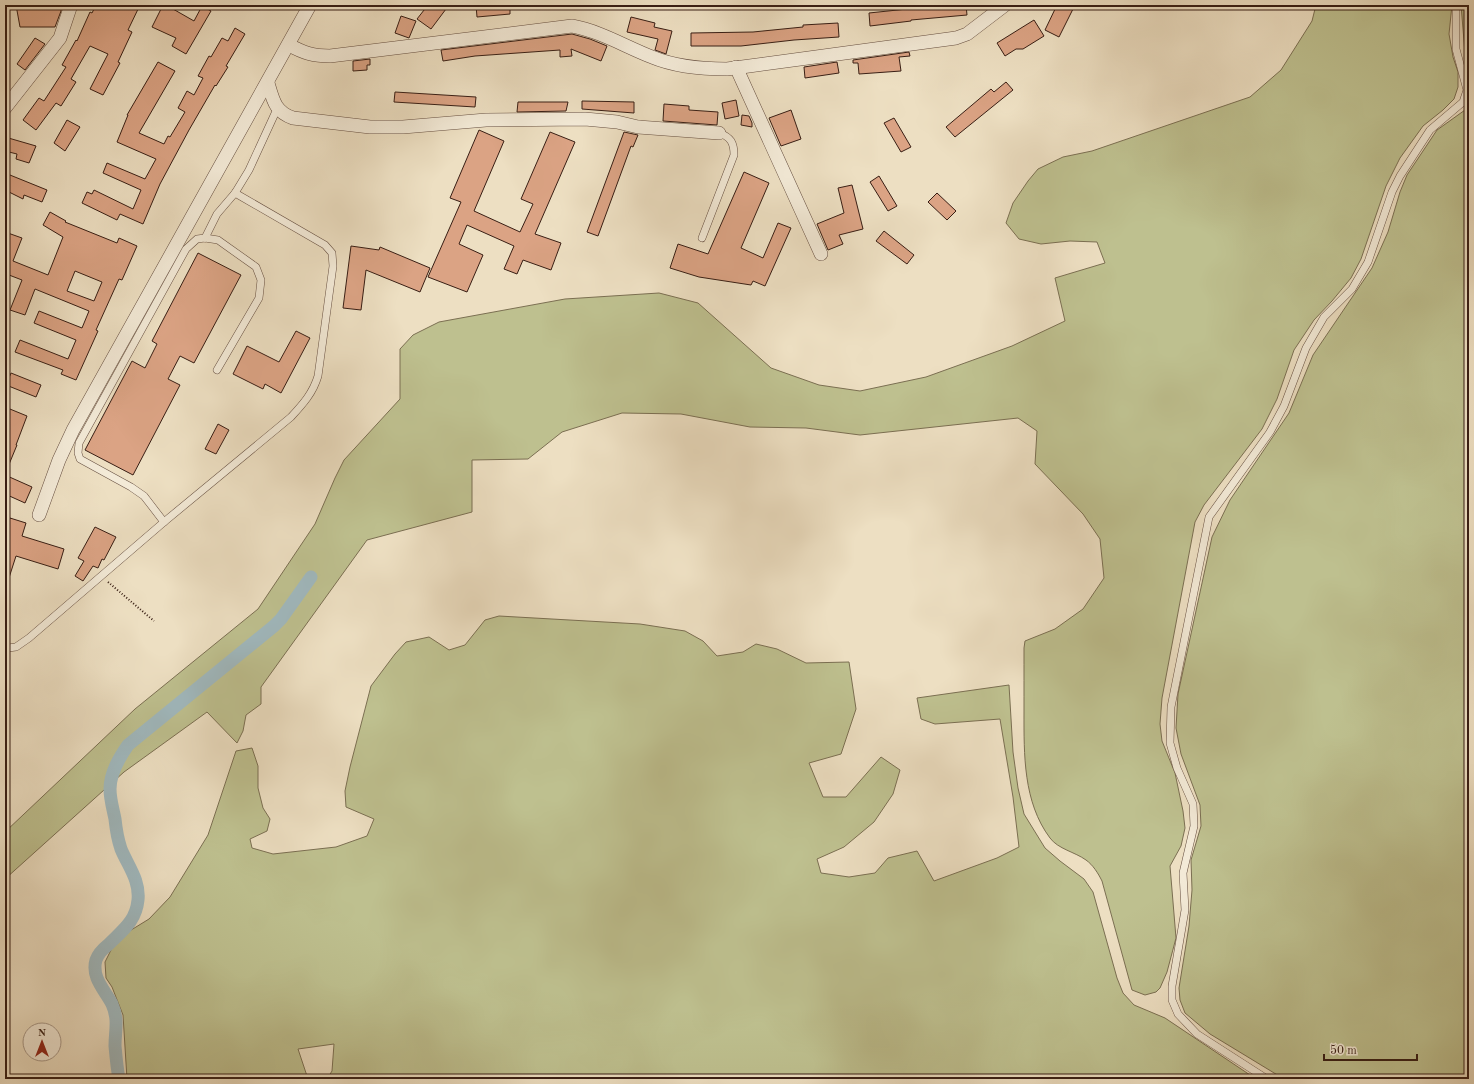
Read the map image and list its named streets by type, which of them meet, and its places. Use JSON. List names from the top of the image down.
{
  "scale_bar": "50 m",
  "north": "top"
}
